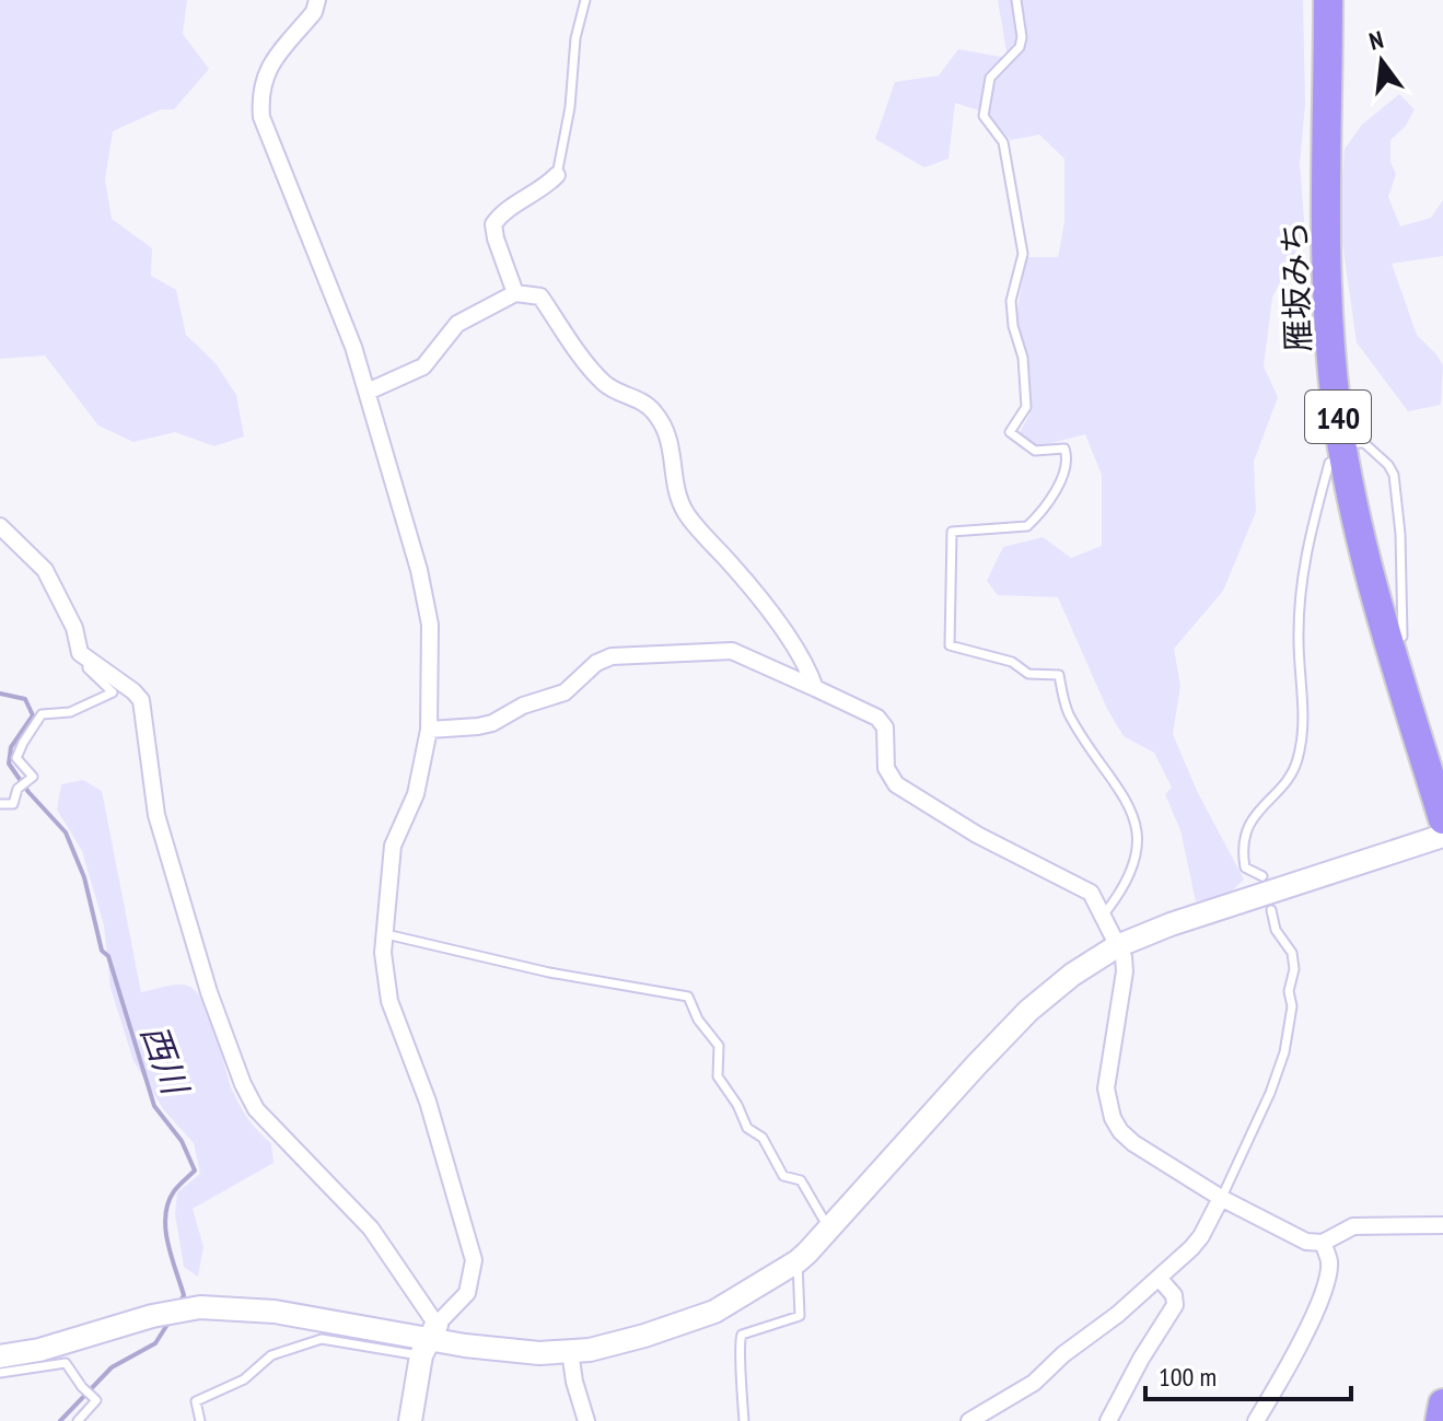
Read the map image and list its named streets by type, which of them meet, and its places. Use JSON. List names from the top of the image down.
{
  "streets": {
    "highway": ["雁坂みち", "140"]
  },
  "water": ["西川"],
  "scale_bar": "100 m",
  "north": "top"
}
